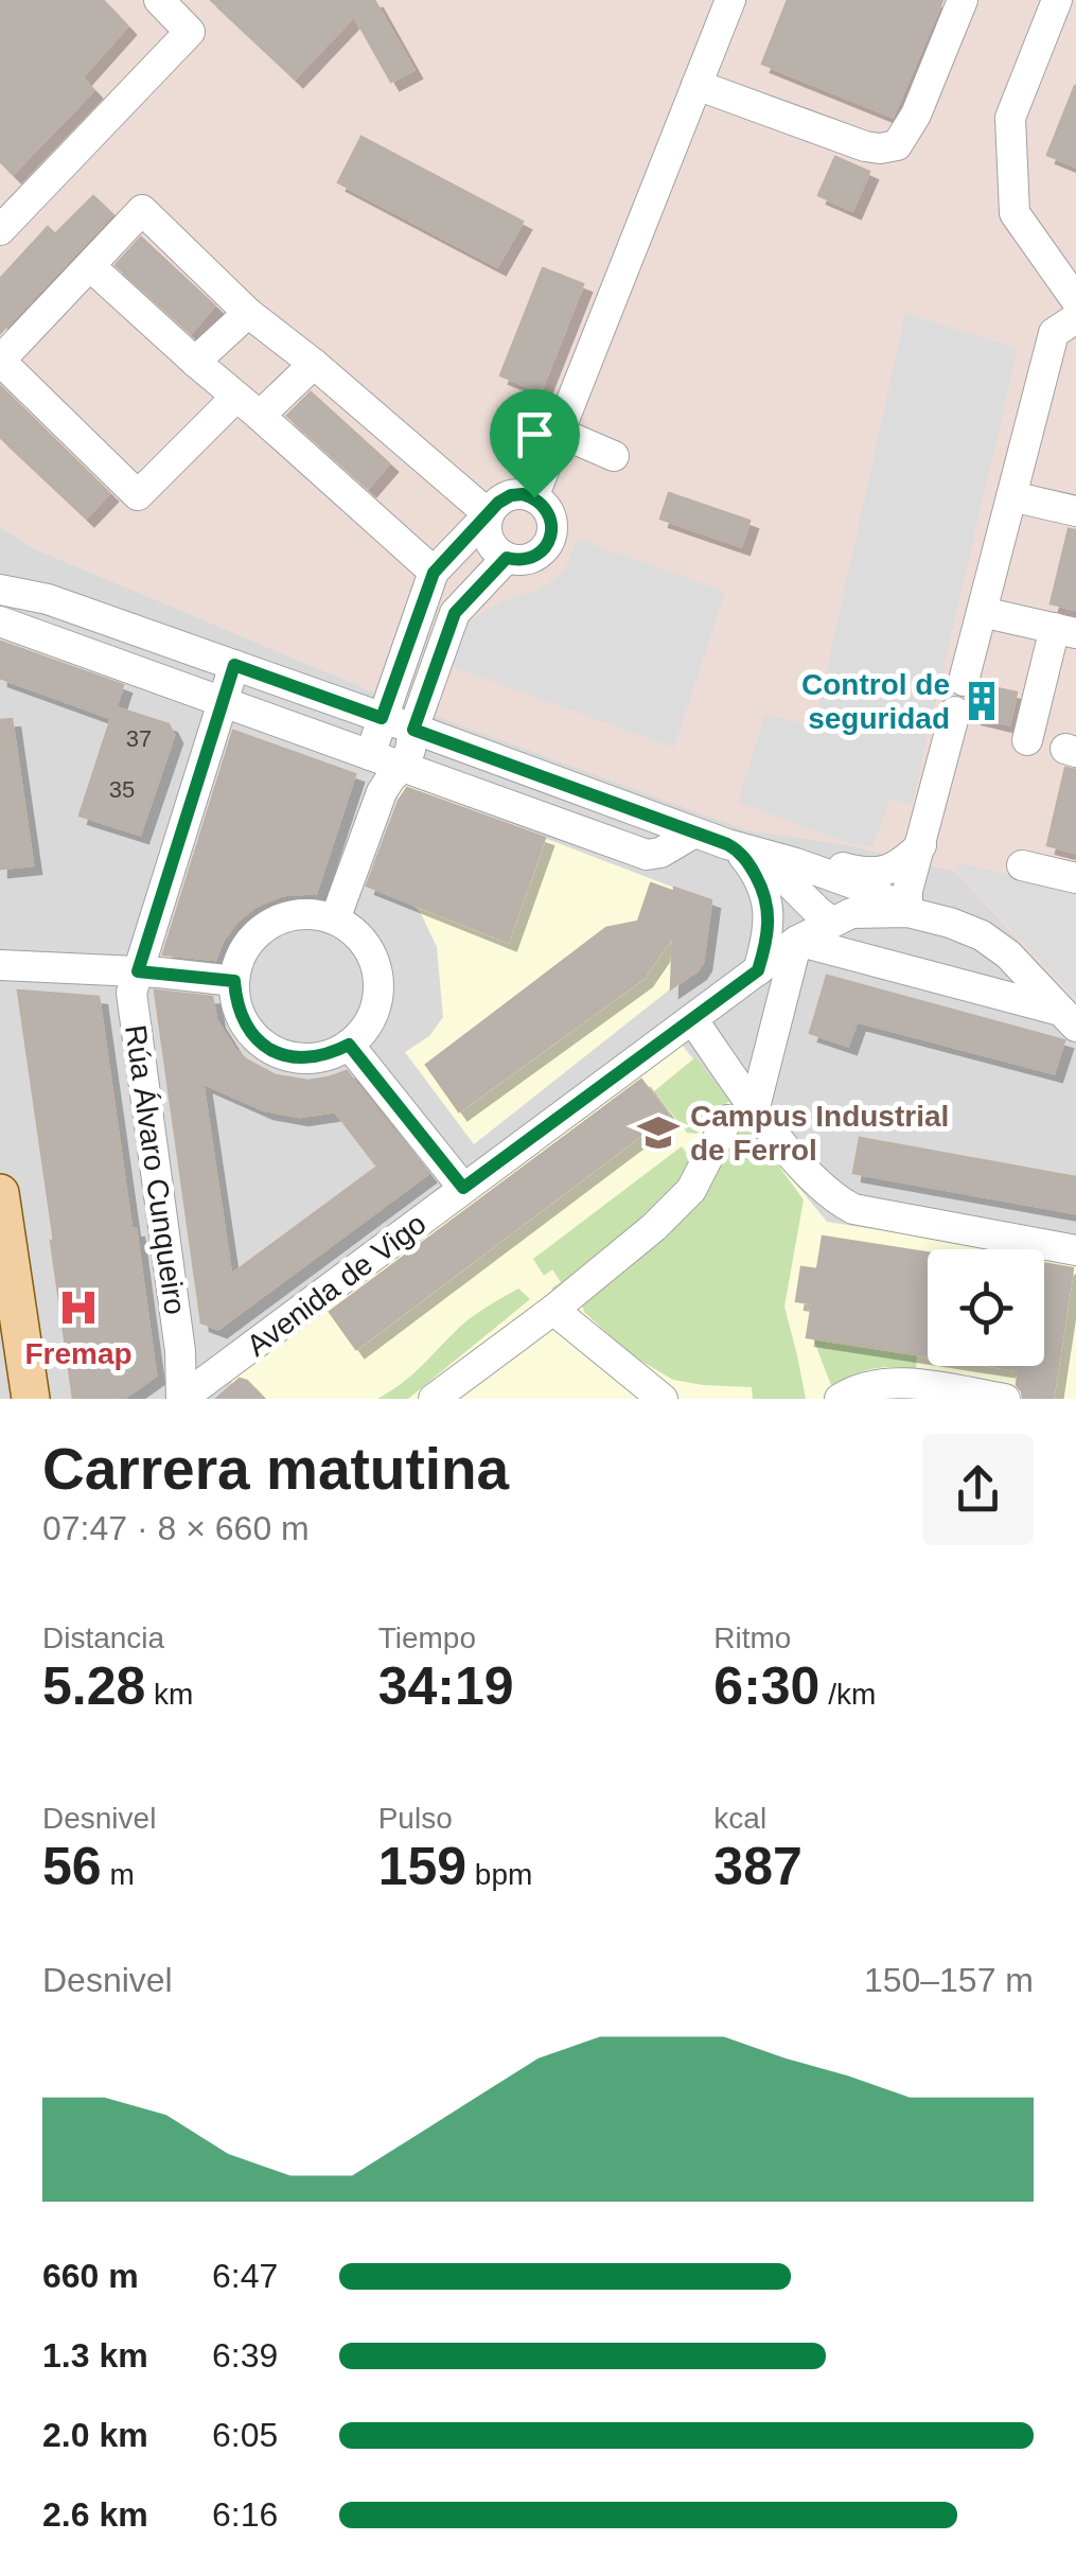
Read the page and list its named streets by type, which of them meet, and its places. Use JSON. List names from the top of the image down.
{
  "streets": {
    "street": ["Rúa Álvaro Cunqueiro", "Avenida de Vigo"]
  },
  "crossings": [
    ["Rúa Álvaro Cunqueiro", "Avenida de Vigo"]
  ],
  "places": {
    "building": ["Control de seguridad"],
    "school or university": ["Campus Industrial de Ferrol"],
    "hospital": ["Fremap"]
  },
  "house_numbers": ["37", "35"],
  "page": {
    "heading": ["Carrera matutina", "07:47 · 8 × 660 m"],
    "stats": [
      ["Distancia", "5.28 km"],
      ["Tiempo", "34:19"],
      ["Ritmo", "6:30 /km"],
      ["Desnivel", "56 m"],
      ["Pulso", "159 bpm"],
      ["kcal", "387"]
    ],
    "chart": ["Desnivel", "150–157 m"],
    "list": [
      {
        "name": "660 m",
        "note": "6:47"
      },
      {
        "name": "1.3 km",
        "note": "6:39"
      },
      {
        "name": "2.0 km",
        "note": "6:05"
      },
      {
        "name": "2.6 km",
        "note": "6:16"
      }
    ]
  }
}
